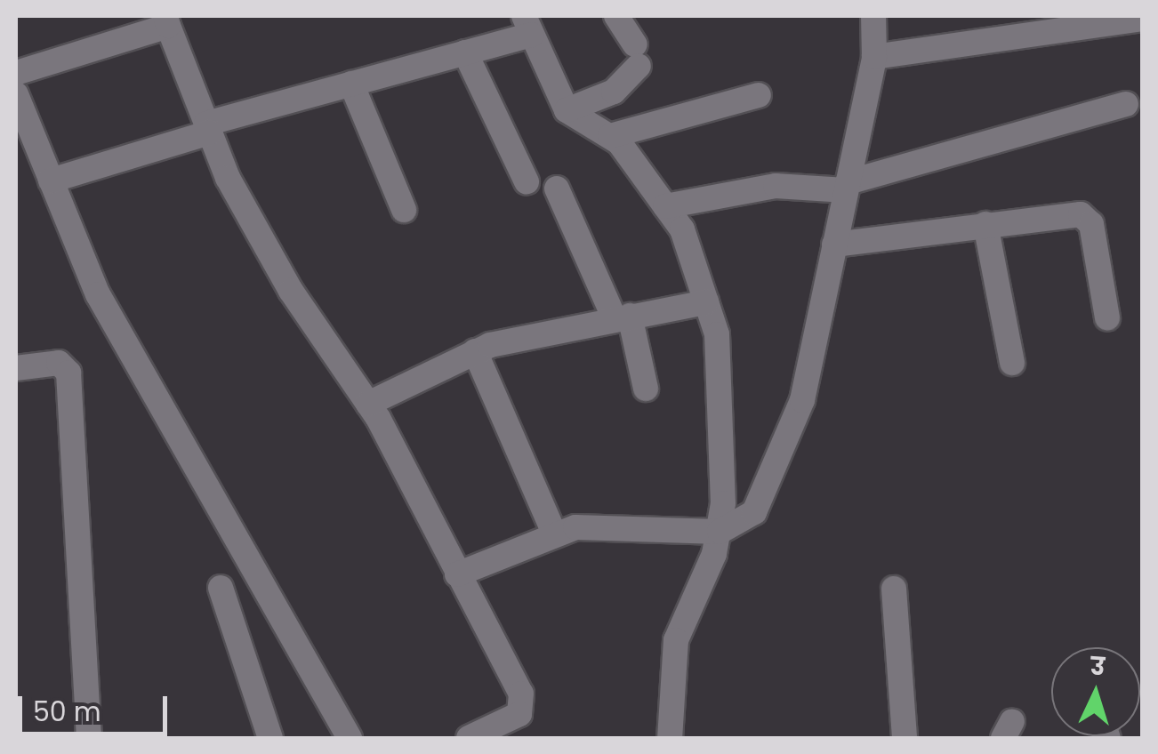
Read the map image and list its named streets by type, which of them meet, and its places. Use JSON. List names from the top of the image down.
{
  "scale_bar": "50 m",
  "north": "top"
}
